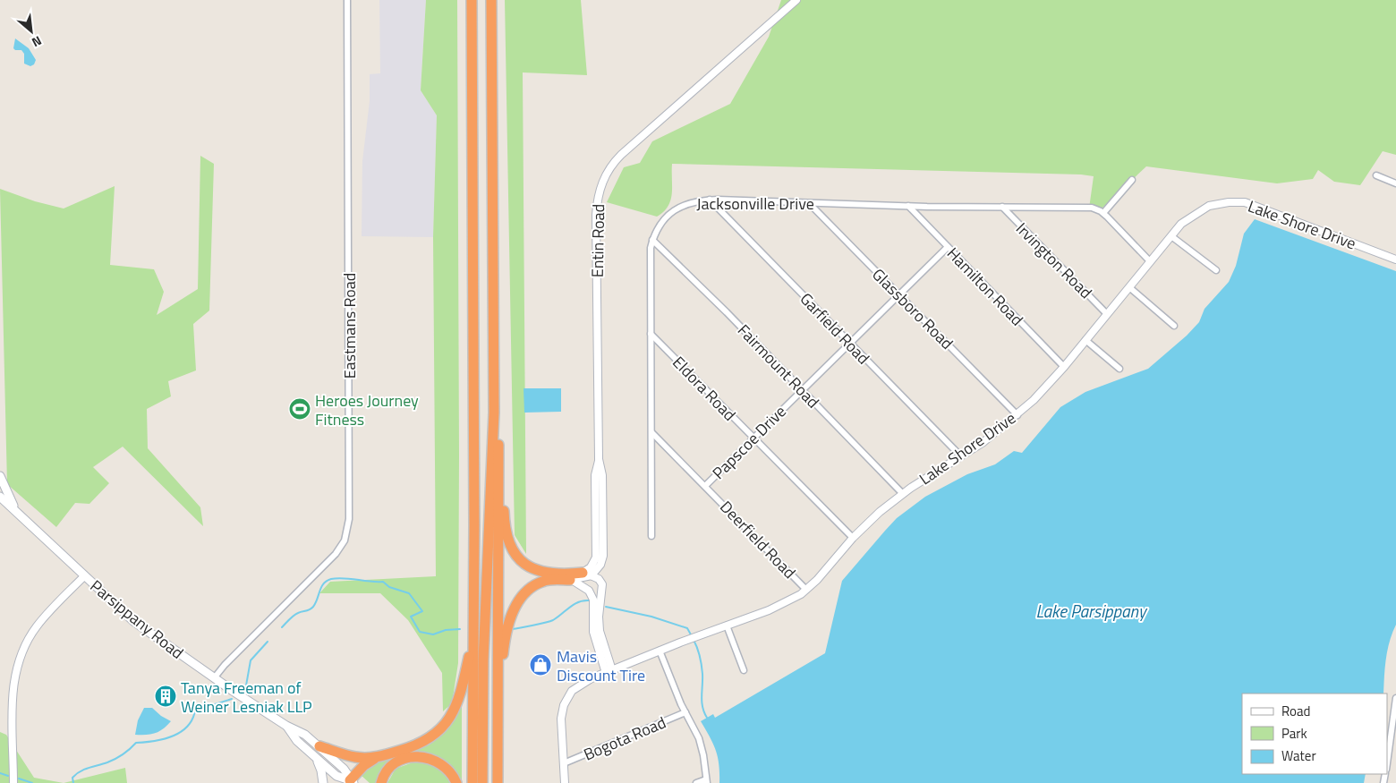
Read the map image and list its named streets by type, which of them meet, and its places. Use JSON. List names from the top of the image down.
{
  "streets": {
    "main road": ["Parsippany Road"],
    "street": [
      "Jacksonville Drive",
      "Lake Shore Drive",
      "Entin Road",
      "Irvington Road",
      "Hamilton Road",
      "Glassboro Road",
      "Eastmans Road",
      "Garfield Road",
      "Fairmount Road",
      "Eldora Road",
      "Papscoe Drive",
      "Deerfield Road",
      "Bogota Road"
    ]
  },
  "crossings": [
    ["Jacksonville Drive", "Irvington Road"],
    ["Jacksonville Drive", "Hamilton Road"],
    ["Jacksonville Drive", "Glassboro Road"],
    ["Jacksonville Drive", "Garfield Road"],
    ["Jacksonville Drive", "Fairmount Road"],
    ["Jacksonville Drive", "Eldora Road"],
    ["Jacksonville Drive", "Deerfield Road"],
    ["Lake Shore Drive", "Irvington Road"],
    ["Lake Shore Drive", "Hamilton Road"],
    ["Lake Shore Drive", "Glassboro Road"],
    ["Lake Shore Drive", "Garfield Road"],
    ["Lake Shore Drive", "Fairmount Road"],
    ["Lake Shore Drive", "Eldora Road"],
    ["Lake Shore Drive", "Deerfield Road"],
    ["Lake Shore Drive", "Bogota Road"],
    ["Hamilton Road", "Papscoe Drive"],
    ["Glassboro Road", "Papscoe Drive"],
    ["Eastmans Road", "Parsippany Road"],
    ["Garfield Road", "Papscoe Drive"],
    ["Fairmount Road", "Papscoe Drive"],
    ["Eldora Road", "Papscoe Drive"],
    ["Papscoe Drive", "Deerfield Road"]
  ],
  "water": ["Lake Parsippany"],
  "places": {
    "sports": ["Heroes Journey Fitness"],
    "shop": ["Mavis Discount Tire"],
    "building": ["Tanya Freeman of Weiner Lesniak LLP"]
  },
  "legend": ["Road", "Park", "Water"],
  "north": "bottom right"
}
